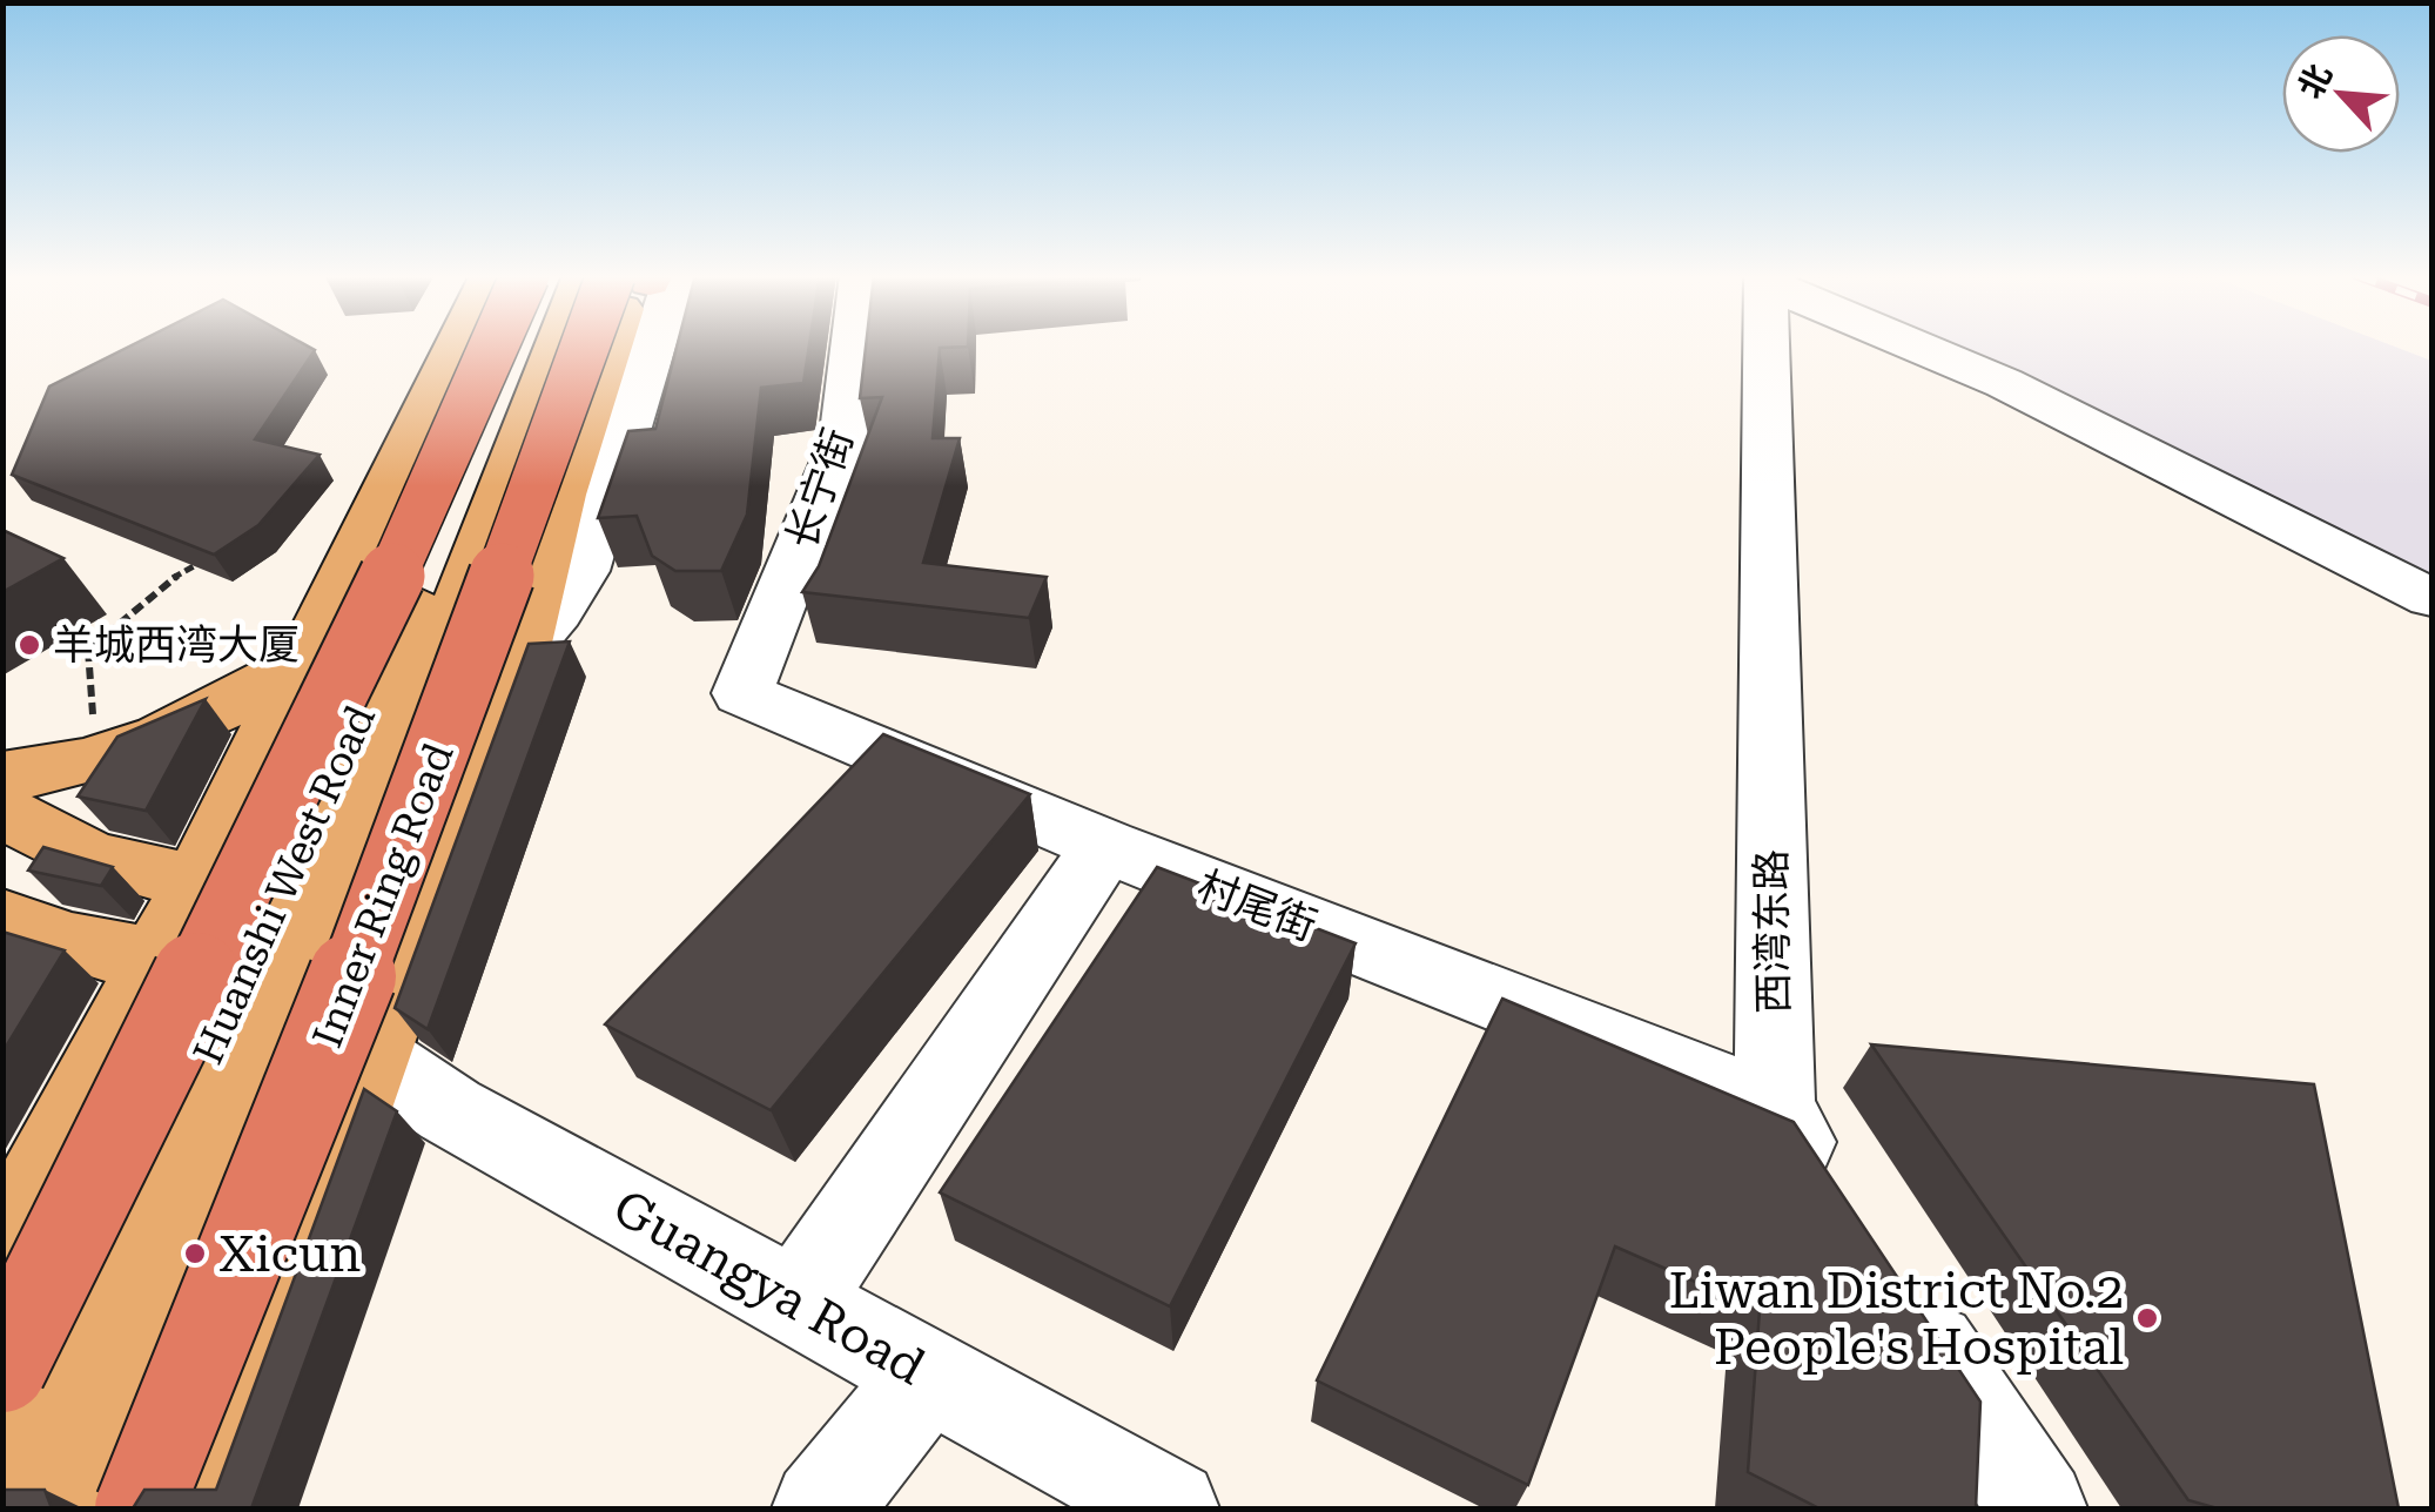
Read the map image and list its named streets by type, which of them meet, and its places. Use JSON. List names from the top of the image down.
{
  "streets": {
    "highway": ["Inner Ring Road"],
    "main road": ["Huanshi West Road"],
    "street": [
      "长宁街",
      "村尾街",
      "西湾东路",
      "Guangya Road"
    ]
  },
  "crossings": [
    ["长宁街", "村尾街"],
    ["村尾街", "西湾东路"]
  ],
  "places": ["羊城西湾大厦", "Xicun", "Liwan District No.2 People's Hospital"],
  "north": "top left"
}
